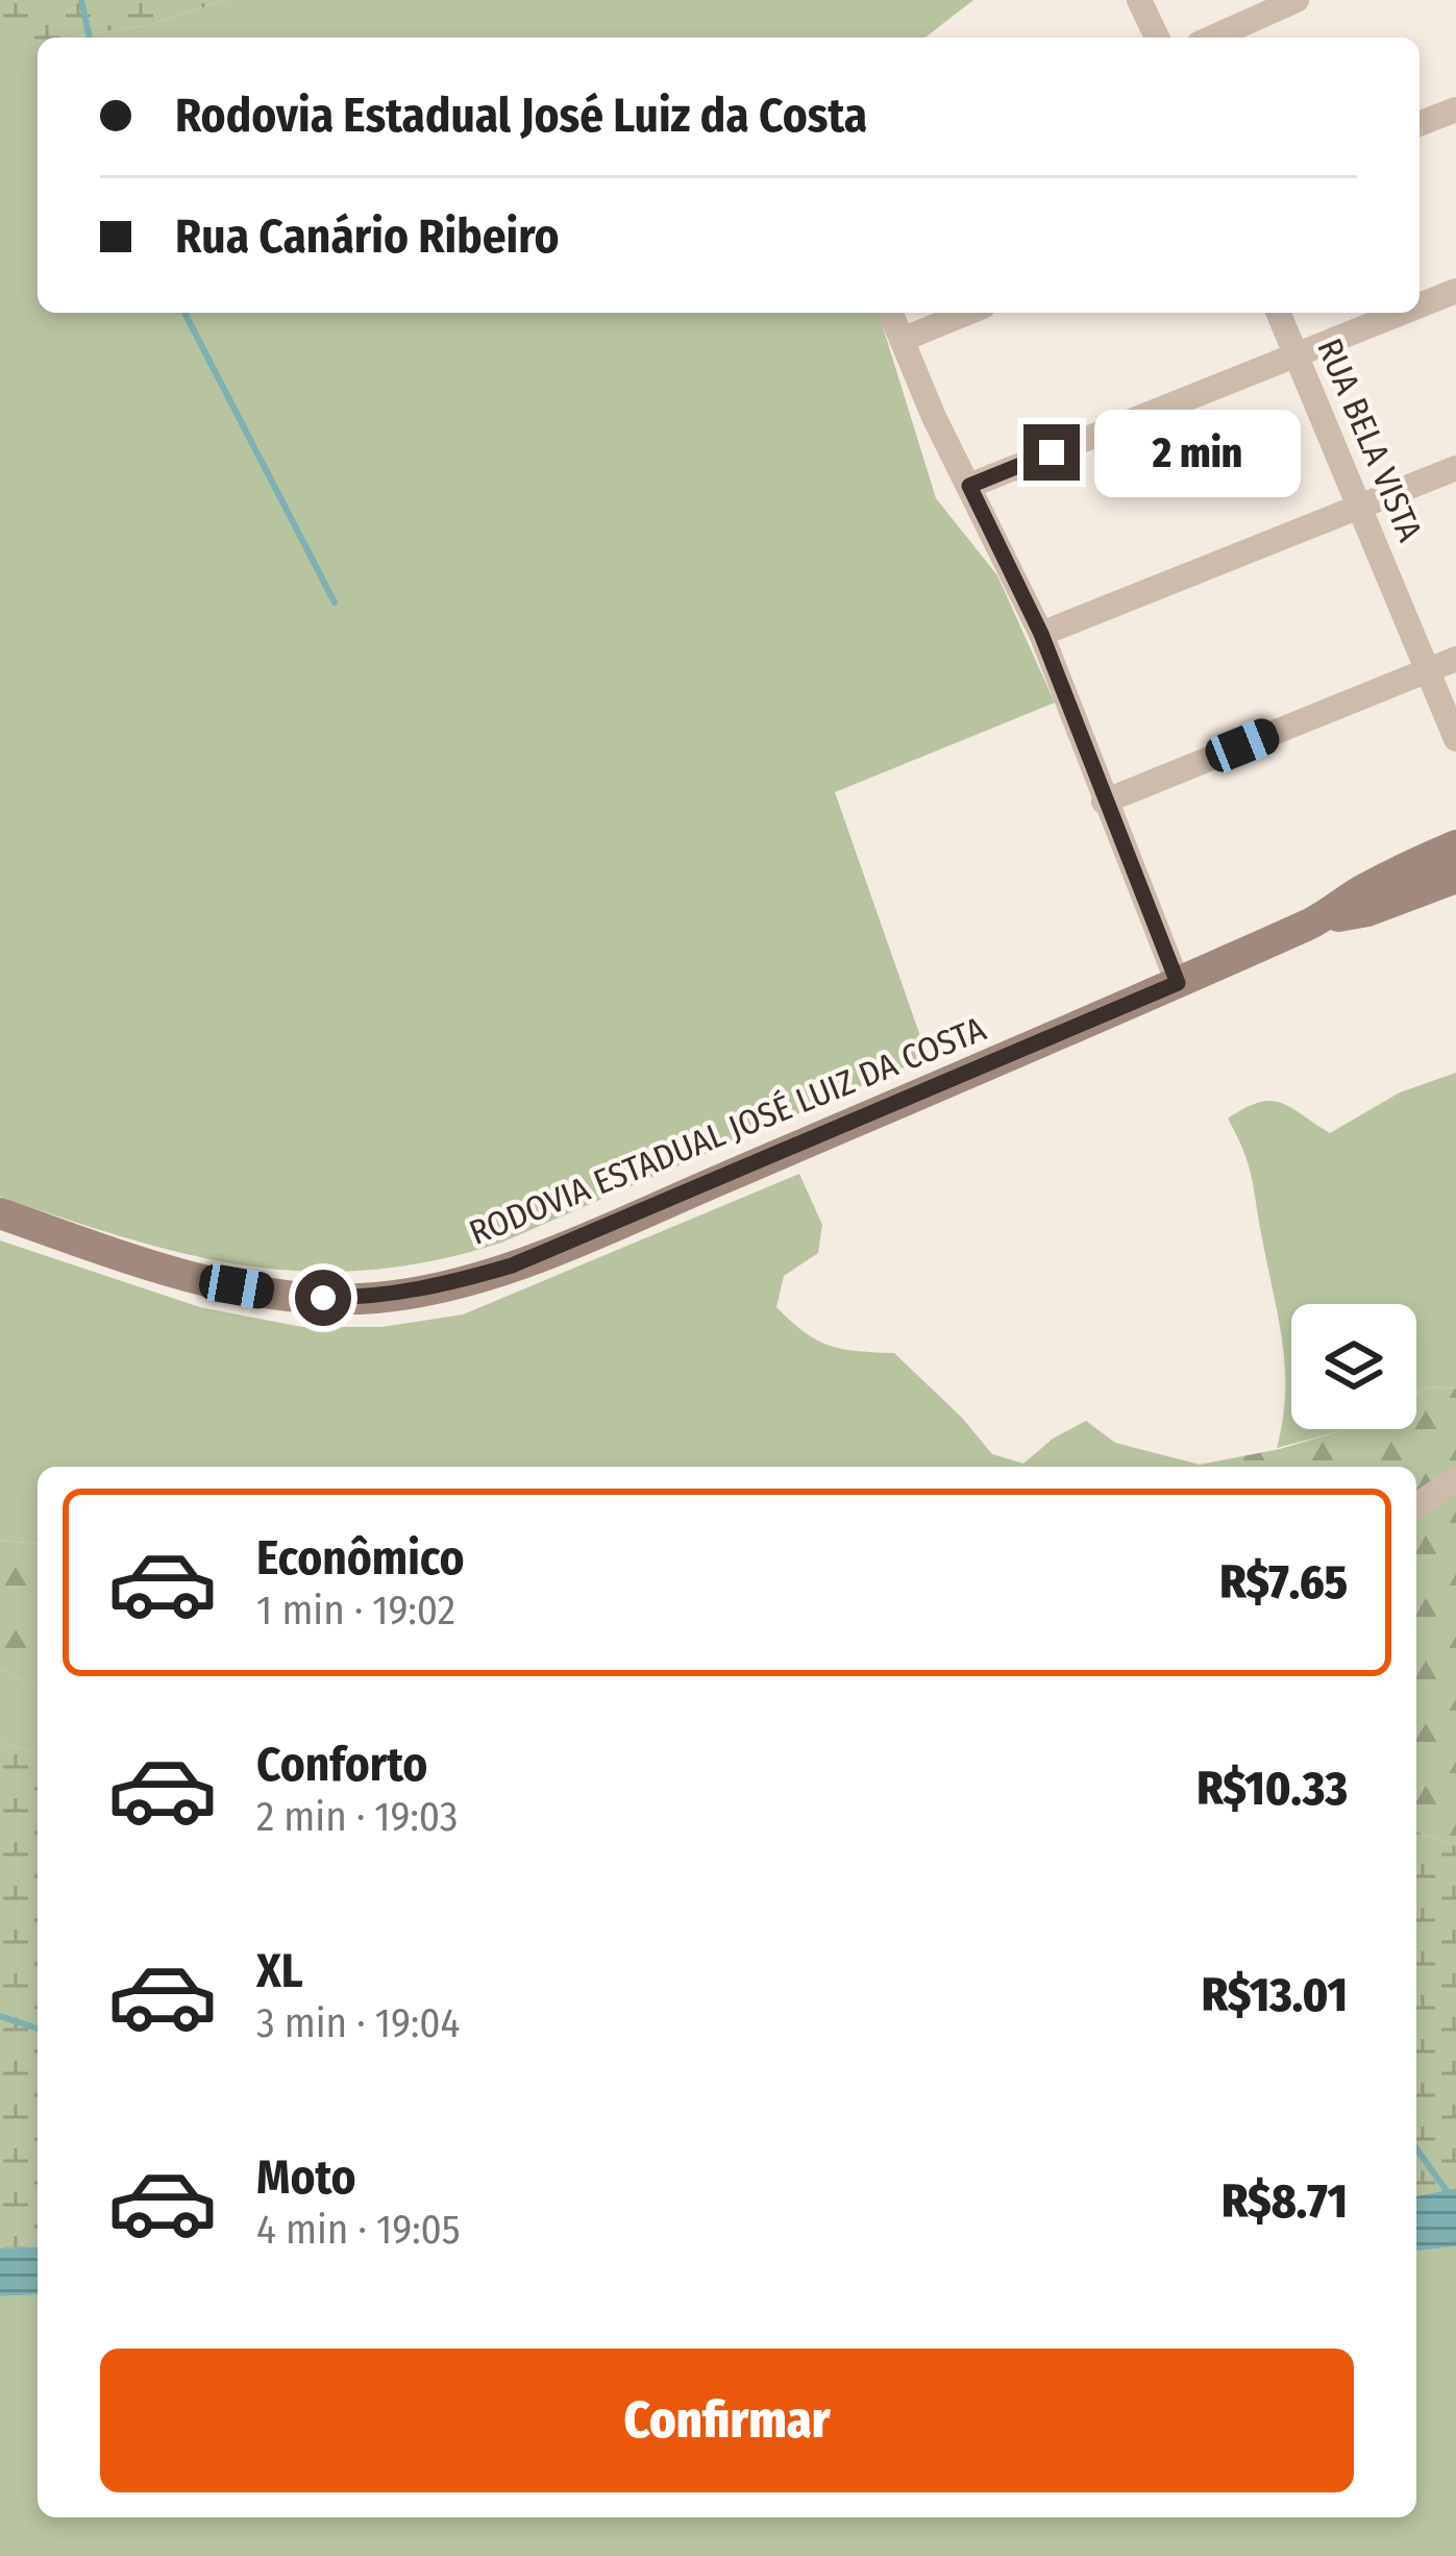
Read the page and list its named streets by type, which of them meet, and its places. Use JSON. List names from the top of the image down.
{
  "streets": {
    "main road": ["RODOVIA ESTADUAL JOSÉ LUIZ DA COSTA"],
    "street": ["RUA BELA VISTA"]
  },
  "page": {
    "banner": ["Rodovia Estadual José Luiz da Costa", "Rua Canário Ribeiro"],
    "bubble": "2 min",
    "list": [
      {
        "name": "Econômico",
        "note": "1 min · 19:02",
        "value": "R$7.65"
      },
      {
        "name": "Conforto",
        "note": "2 min · 19:03",
        "value": "R$10.33"
      },
      {
        "name": "XL",
        "note": "3 min · 19:04",
        "value": "R$13.01"
      },
      {
        "name": "Moto",
        "note": "4 min · 19:05",
        "value": "R$8.71"
      }
    ],
    "buttons": "Confirmar"
  }
}
